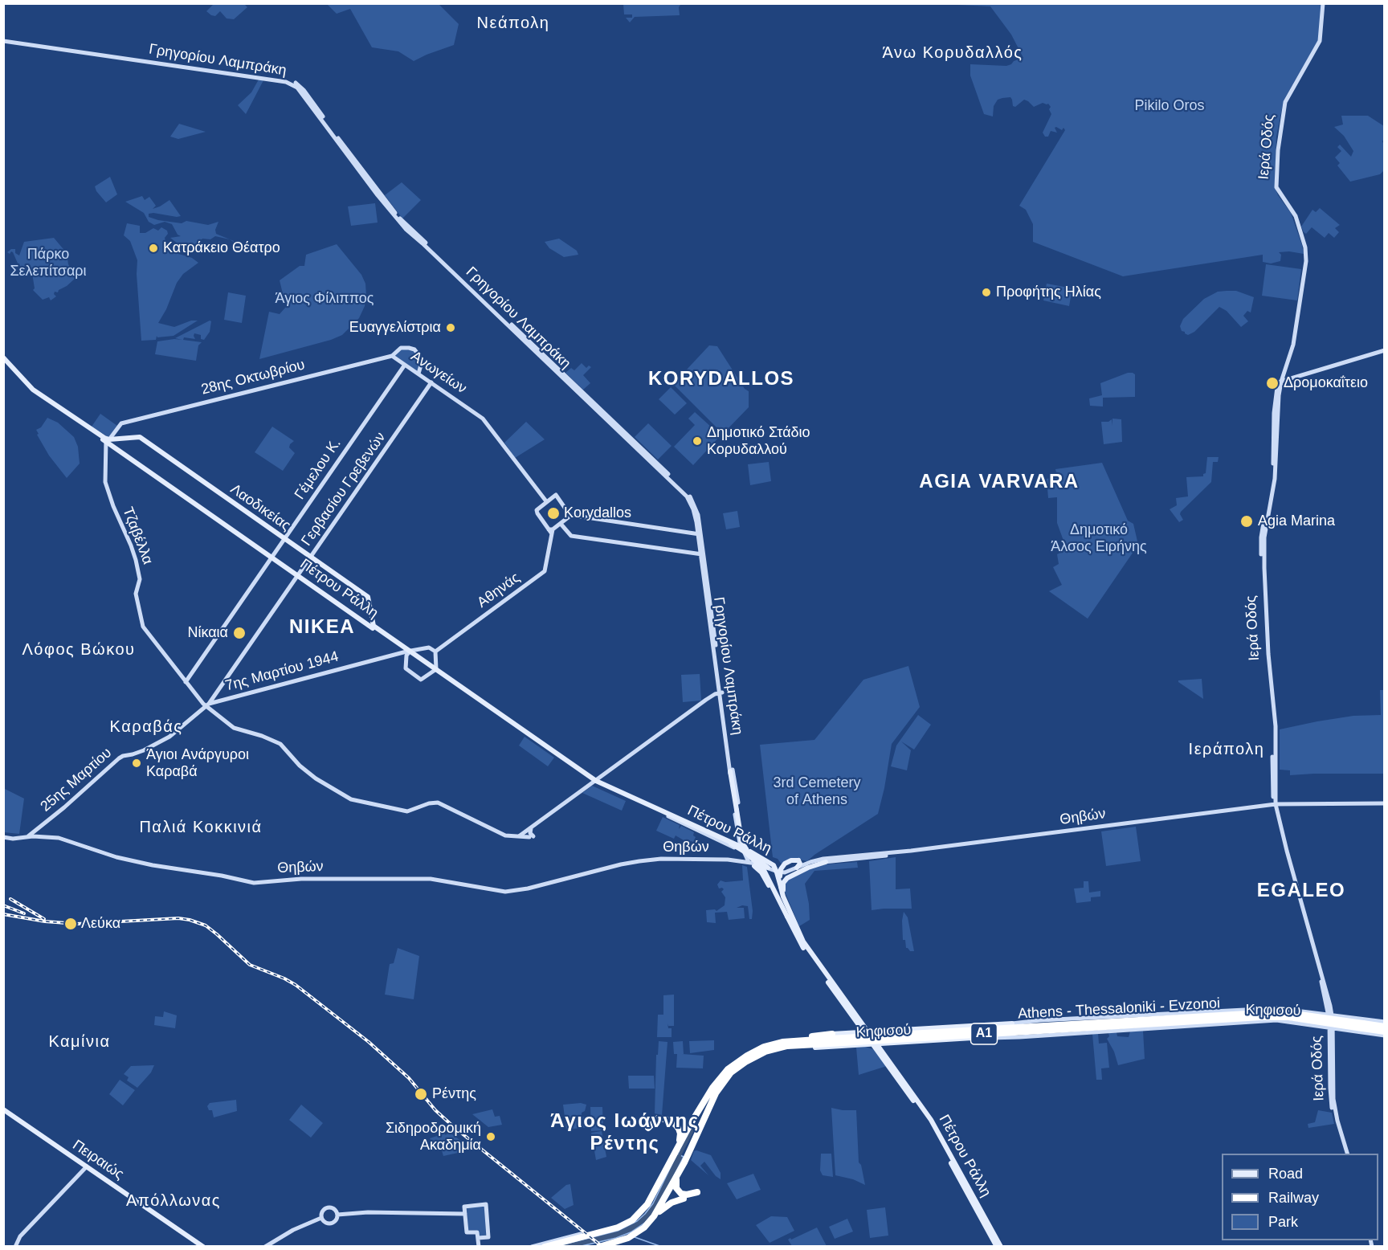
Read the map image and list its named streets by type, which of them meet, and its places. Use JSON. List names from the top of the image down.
{
  "streets": {
    "highway": ["Athens - Thessaloniki - Evzonoi", "Α1"],
    "main road": [
      "Γρηγορίου Λαμπράκη",
      "Ιερά Οδός",
      "Ανωγείων",
      "28ης Οκτωβρίου",
      "Γέμελου Κ.",
      "Γερβασίου Γρεβενών",
      "Λαοδικείας",
      "Τζαβέλλα",
      "Πέτρου Ράλλη",
      "Αθηνάς",
      "7ης Μαρτίου 1944",
      "25ης Μαρτίου",
      "Θηβών",
      "Κηφισού",
      "Πειραιώς"
    ]
  },
  "crossings": [
    ["Γρηγορίου Λαμπράκη", "Πέτρου Ράλλη"],
    ["Γρηγορίου Λαμπράκη", "Θηβών"],
    ["Ιερά Οδός", "Θηβών"],
    ["Ιερά Οδός", "Κηφισού"],
    ["Ανωγείων", "28ης Οκτωβρίου"],
    ["Ανωγείων", "Γέμελου Κ."],
    ["Ανωγείων", "Γερβασίου Γρεβενών"],
    ["28ης Οκτωβρίου", "Λαοδικείας"],
    ["28ης Οκτωβρίου", "Τζαβέλλα"],
    ["28ης Οκτωβρίου", "Πέτρου Ράλλη"],
    ["Γέμελου Κ.", "Λαοδικείας"],
    ["Γέμελου Κ.", "Τζαβέλλα"],
    ["Γέμελου Κ.", "Πέτρου Ράλλη"],
    ["Γερβασίου Γρεβενών", "Λαοδικείας"],
    ["Γερβασίου Γρεβενών", "Τζαβέλλα"],
    ["Γερβασίου Γρεβενών", "Πέτρου Ράλλη"],
    ["Γερβασίου Γρεβενών", "7ης Μαρτίου 1944"],
    ["Λαοδικείας", "Τζαβέλλα"],
    ["Λαοδικείας", "Πέτρου Ράλλη"],
    ["Τζαβέλλα", "Πέτρου Ράλλη"],
    ["Τζαβέλλα", "7ης Μαρτίου 1944"],
    ["Πέτρου Ράλλη", "7ης Μαρτίου 1944"],
    ["Πέτρου Ράλλη", "Θηβών"],
    ["Πέτρου Ράλλη", "Κηφισού"],
    ["Αθηνάς", "7ης Μαρτίου 1944"],
    ["7ης Μαρτίου 1944", "25ης Μαρτίου"],
    ["25ης Μαρτίου", "Θηβών"],
    ["Athens - Thessaloniki - Evzonoi", "Κηφισού"]
  ],
  "districts": [
    "Νεάπολη",
    "Άνω Κορυδαλλός",
    "KORYDALLOS",
    "AGIA VARVARA",
    "NIKEA",
    "Λόφος Βώκου",
    "Καραβάς",
    "Ιεράπολη",
    "Παλιά Κοκκινιά",
    "EGALEO",
    "Καμίνια",
    "Άγιος Ιωάννης Ρέντης",
    "Απόλλωνας"
  ],
  "parks": [
    "Pikilo Oros",
    "Πάρκο Σελεπίτσαρι",
    "Άγιος Φίλιππος",
    "Δημοτικό Άλσος Ειρήνης",
    "3rd Cemetery of Athens"
  ],
  "places": [
    "Κατράκειο Θέατρο",
    "Προφήτης Ηλίας",
    "Ευαγγελίστρια",
    "Δρομοκαΐτειο",
    "Δημοτικό Στάδιο Κορυδαλλού",
    "Korydallos",
    "Agia Marina",
    "Νίκαια",
    "Άγιοι Ανάργυροι Καραβά",
    "Λεύκα",
    "Ρέντης",
    "Σιδηροδρομική Ακαδημία"
  ],
  "legend": ["Road", "Railway", "Park"]
}
